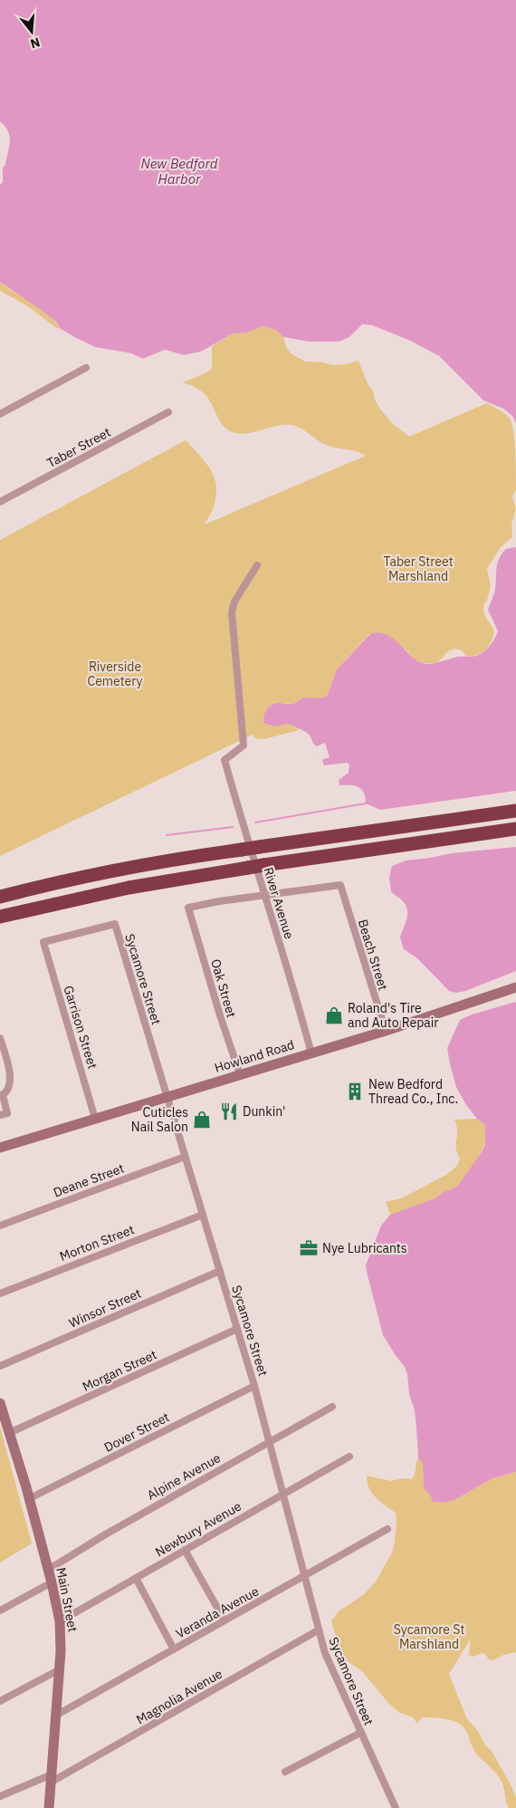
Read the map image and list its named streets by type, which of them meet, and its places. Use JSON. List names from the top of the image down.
{
  "streets": {
    "main road": ["Howland Road", "Main Street"],
    "street": [
      "Taber Street",
      "River Avenue",
      "Beach Street",
      "Sycamore Street",
      "Oak Street",
      "Garrison Street",
      "Deane Street",
      "Morton Street",
      "Winsor Street",
      "Morgan Street",
      "Dover Street",
      "Alpine Avenue",
      "Newbury Avenue",
      "Veranda Avenue",
      "Magnolia Avenue"
    ]
  },
  "crossings": [
    ["River Avenue", "Beach Street"],
    ["River Avenue", "Oak Street"],
    ["River Avenue", "Howland Road"],
    ["Beach Street", "Oak Street"],
    ["Beach Street", "Howland Road"],
    ["Sycamore Street", "Garrison Street"],
    ["Sycamore Street", "Howland Road"],
    ["Sycamore Street", "Deane Street"],
    ["Sycamore Street", "Morton Street"],
    ["Sycamore Street", "Winsor Street"],
    ["Sycamore Street", "Morgan Street"],
    ["Sycamore Street", "Dover Street"],
    ["Sycamore Street", "Alpine Avenue"],
    ["Sycamore Street", "Newbury Avenue"],
    ["Sycamore Street", "Veranda Avenue"],
    ["Sycamore Street", "Magnolia Avenue"],
    ["Oak Street", "Howland Road"],
    ["Garrison Street", "Howland Road"],
    ["Morgan Street", "Main Street"],
    ["Dover Street", "Main Street"],
    ["Alpine Avenue", "Main Street"],
    ["Newbury Avenue", "Main Street"],
    ["Main Street", "Veranda Avenue"],
    ["Main Street", "Magnolia Avenue"]
  ],
  "water": ["New Bedford Harbor"],
  "parks": ["Taber Street Marshland", "Riverside Cemetery", "Sycamore St Marshland"],
  "places": {
    "shop": ["Roland's Tire and Auto Repair", "Cuticles Nail Salon"],
    "building": ["New Bedford Thread Co., Inc."],
    "restaurant": ["Dunkin'"],
    "office": ["Nye Lubricants"]
  },
  "north": "bottom"
}
